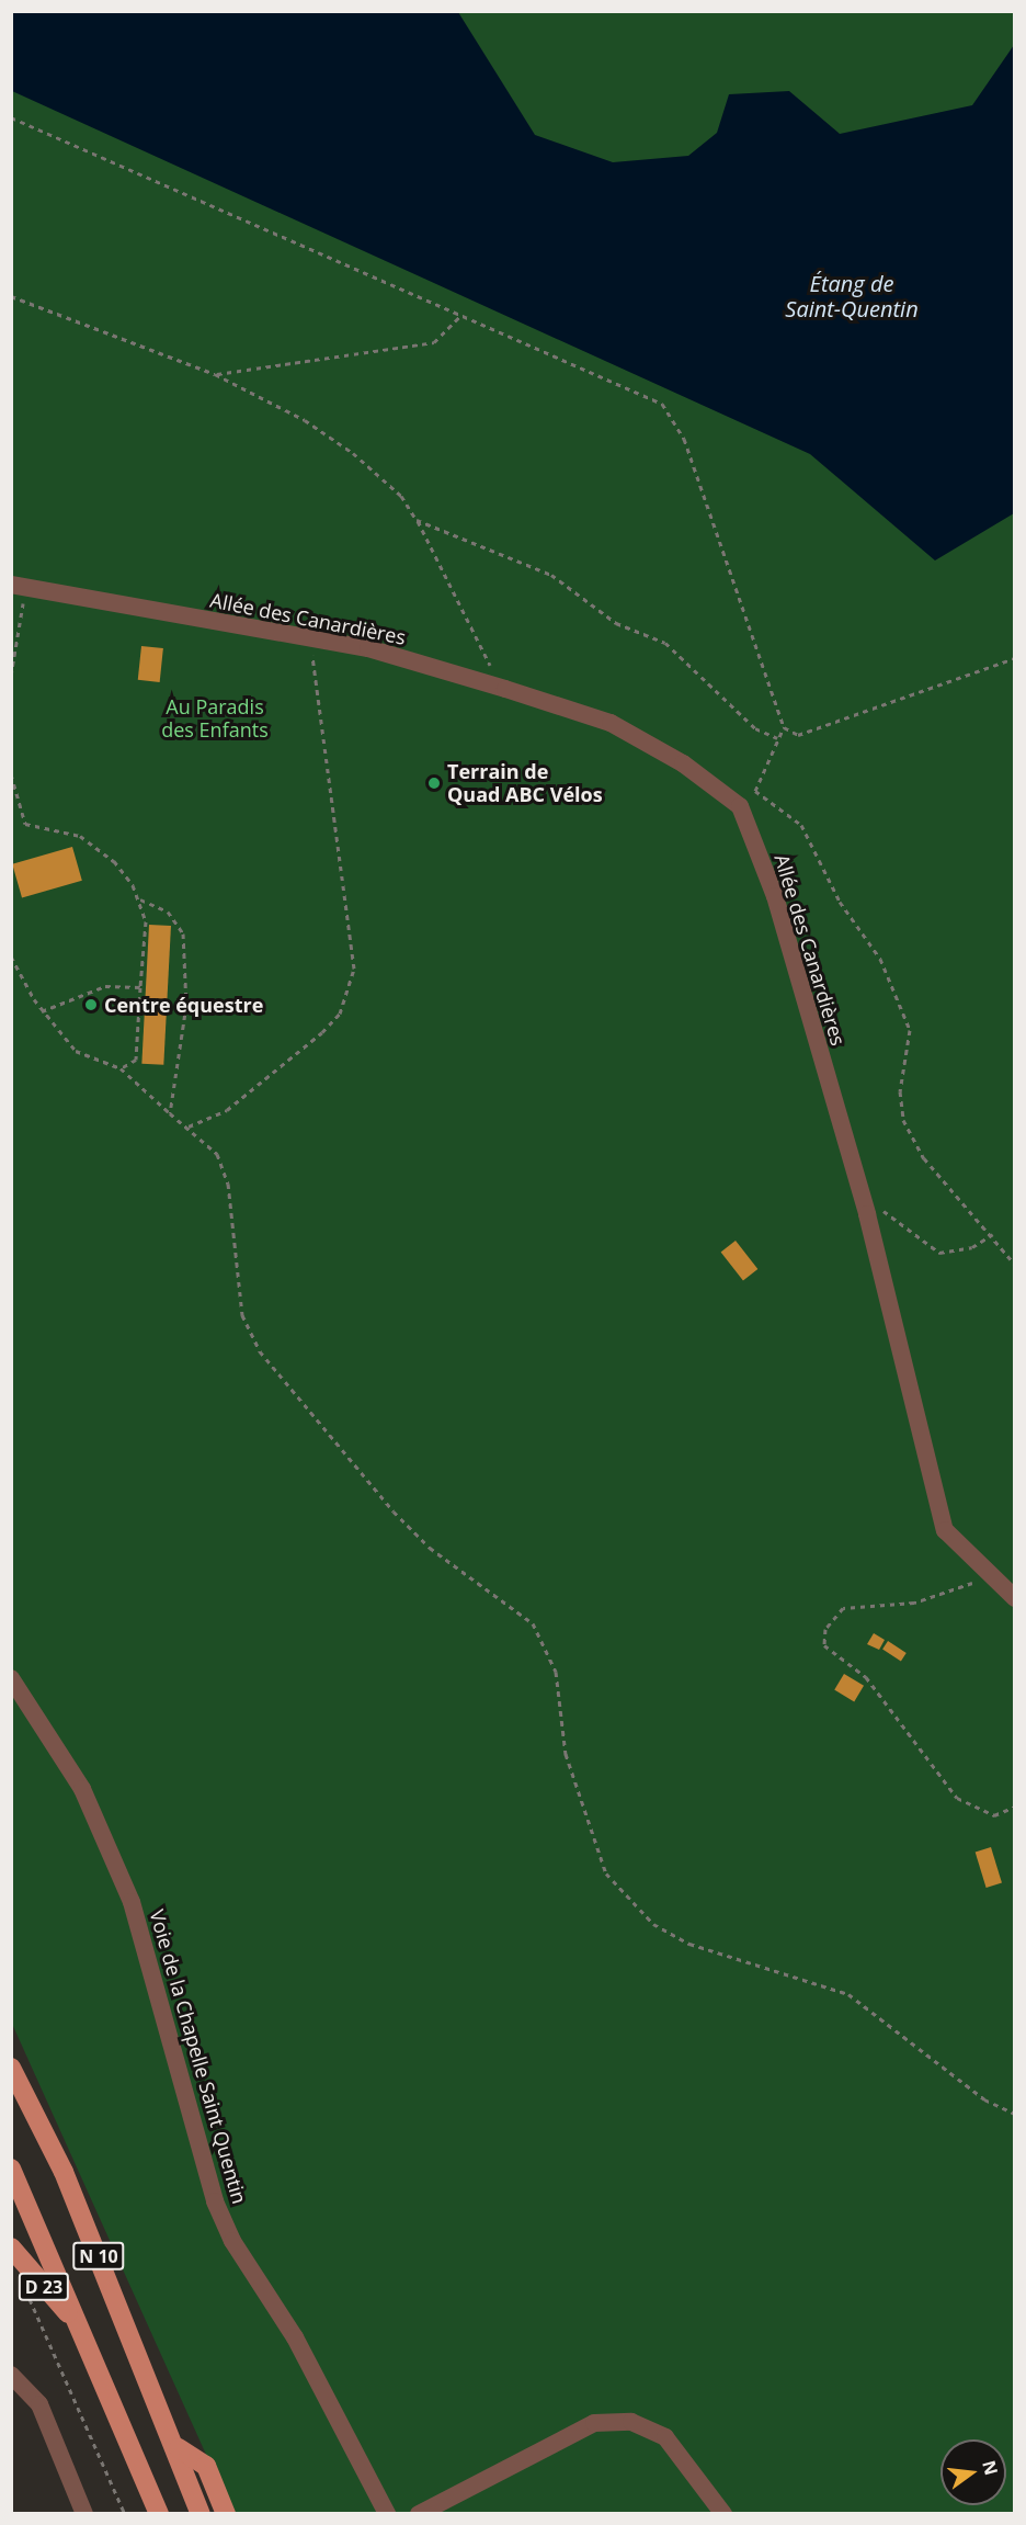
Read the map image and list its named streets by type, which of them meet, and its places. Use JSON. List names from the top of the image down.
{
  "streets": {
    "main road": ["N 10", "D 23"],
    "street": ["Allée des Canardières", "Voie de la Chapelle Saint Quentin"]
  },
  "crossings": [
    ["N 10", "D 23"]
  ],
  "water": ["Étang de Saint-Quentin"],
  "parks": ["Au Paradis des Enfants"],
  "places": ["Terrain de Quad ABC Vélos", "Centre équestre"],
  "north": "right"
}
